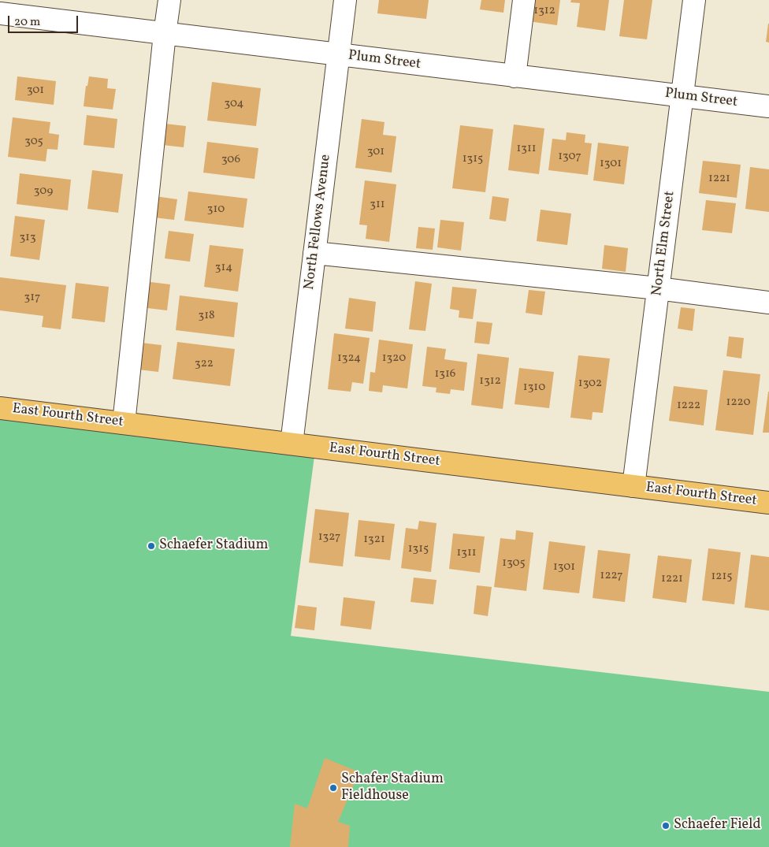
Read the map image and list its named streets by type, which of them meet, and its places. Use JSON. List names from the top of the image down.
{
  "streets": {
    "main road": ["East Fourth Street"],
    "street": ["Plum Street", "North Fellows Avenue", "North Elm Street"]
  },
  "crossings": [
    ["Plum Street", "North Fellows Avenue"],
    ["Plum Street", "North Elm Street"],
    ["North Fellows Avenue", "East Fourth Street"],
    ["North Elm Street", "East Fourth Street"]
  ],
  "places": ["Schaefer Stadium", "Schafer Stadium Fieldhouse", "Schaefer Field"],
  "house_numbers": [
    "1312",
    "301",
    "304",
    "305",
    "1311",
    "301",
    "1307",
    "1315",
    "306",
    "1301",
    "1221",
    "309",
    "311",
    "310",
    "313",
    "314",
    "317",
    "318",
    "1324",
    "1320",
    "322",
    "1316",
    "1312",
    "1302",
    "1310",
    "1220",
    "1222",
    "1327",
    "1321",
    "1315",
    "1311",
    "1305",
    "1301",
    "1227",
    "1215",
    "1221"
  ],
  "scale_bar": "20 m"
}
